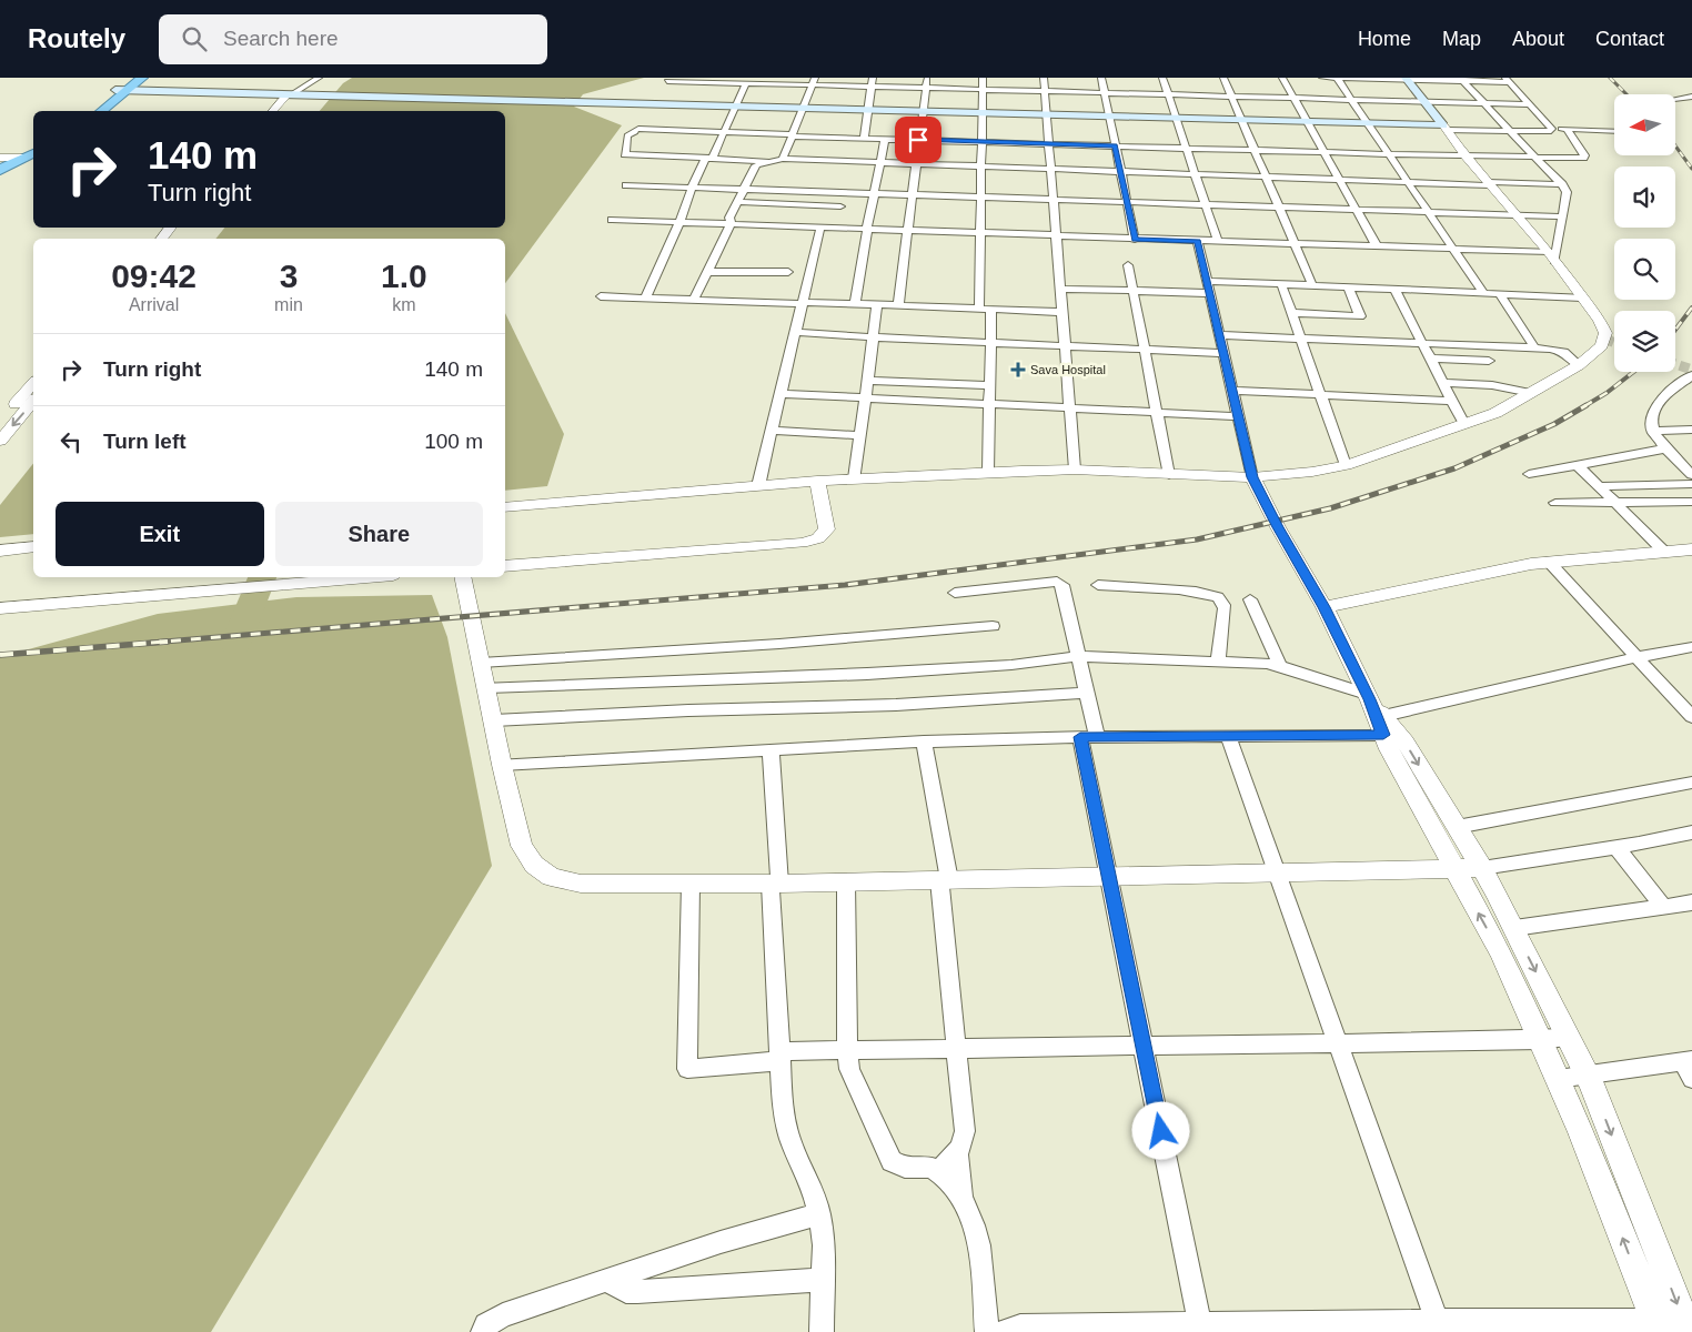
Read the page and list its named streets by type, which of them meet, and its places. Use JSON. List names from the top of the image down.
{
  "places": {
    "health": ["Sava Hospital"]
  },
  "north": "left",
  "page": {
    "header": "Routely",
    "search": "Search here",
    "nav": [
      "Home",
      "Map",
      "About",
      "Contact"
    ],
    "turn": ["140 m", "Turn right"],
    "eta": [
      "09:42",
      "Arrival",
      "3",
      "min",
      "1.0",
      "km"
    ],
    "list": [
      {
        "name": "Turn right",
        "value": "140 m"
      },
      {
        "name": "Turn left",
        "value": "100 m"
      }
    ],
    "buttons": ["Exit", "Share"]
  }
}
